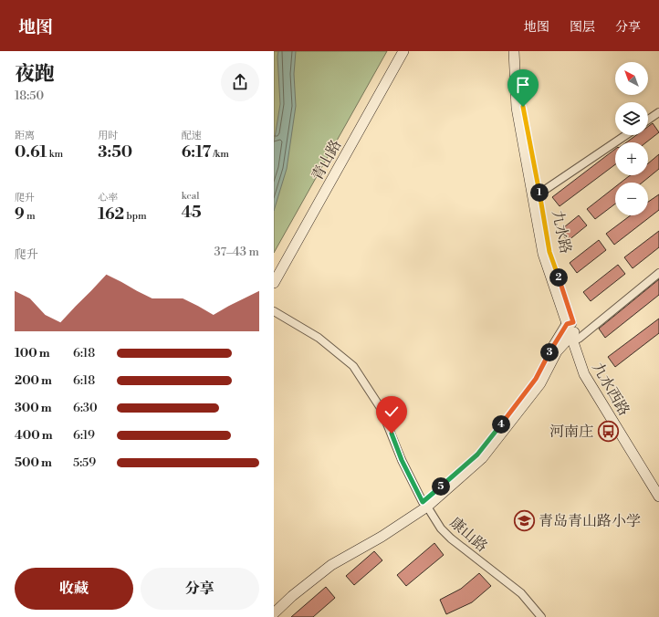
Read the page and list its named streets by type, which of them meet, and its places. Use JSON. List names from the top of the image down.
{
  "streets": {
    "main road": ["青山路", "九水路", "九水西路"],
    "street": ["康山路"]
  },
  "crossings": [
    ["九水路", "九水西路"]
  ],
  "places": {
    "bus stop": ["河南庄"],
    "school or university": ["青岛青山路小学"]
  },
  "north": "top left",
  "page": {
    "header": "地图",
    "nav": ["地图", "图层", "分享"],
    "heading": ["夜跑", "18:50"],
    "map_buttons": ["+", "−"],
    "stats": [
      ["距离", "0.61 km"],
      ["用时", "3:50"],
      ["配速", "6:17 /km"],
      ["爬升", "9 m"],
      ["心率", "162 bpm"],
      ["kcal", "45"]
    ],
    "pins": [
      "1",
      "2",
      "3",
      "4",
      "5"
    ],
    "chart": ["爬升", "37–43 m"],
    "list": [
      {
        "name": "100 m",
        "note": "6:18"
      },
      {
        "name": "200 m",
        "note": "6:18"
      },
      {
        "name": "300 m",
        "note": "6:30"
      },
      {
        "name": "400 m",
        "note": "6:19"
      },
      {
        "name": "500 m",
        "note": "5:59"
      }
    ],
    "buttons": ["收藏", "分享"]
  }
}
